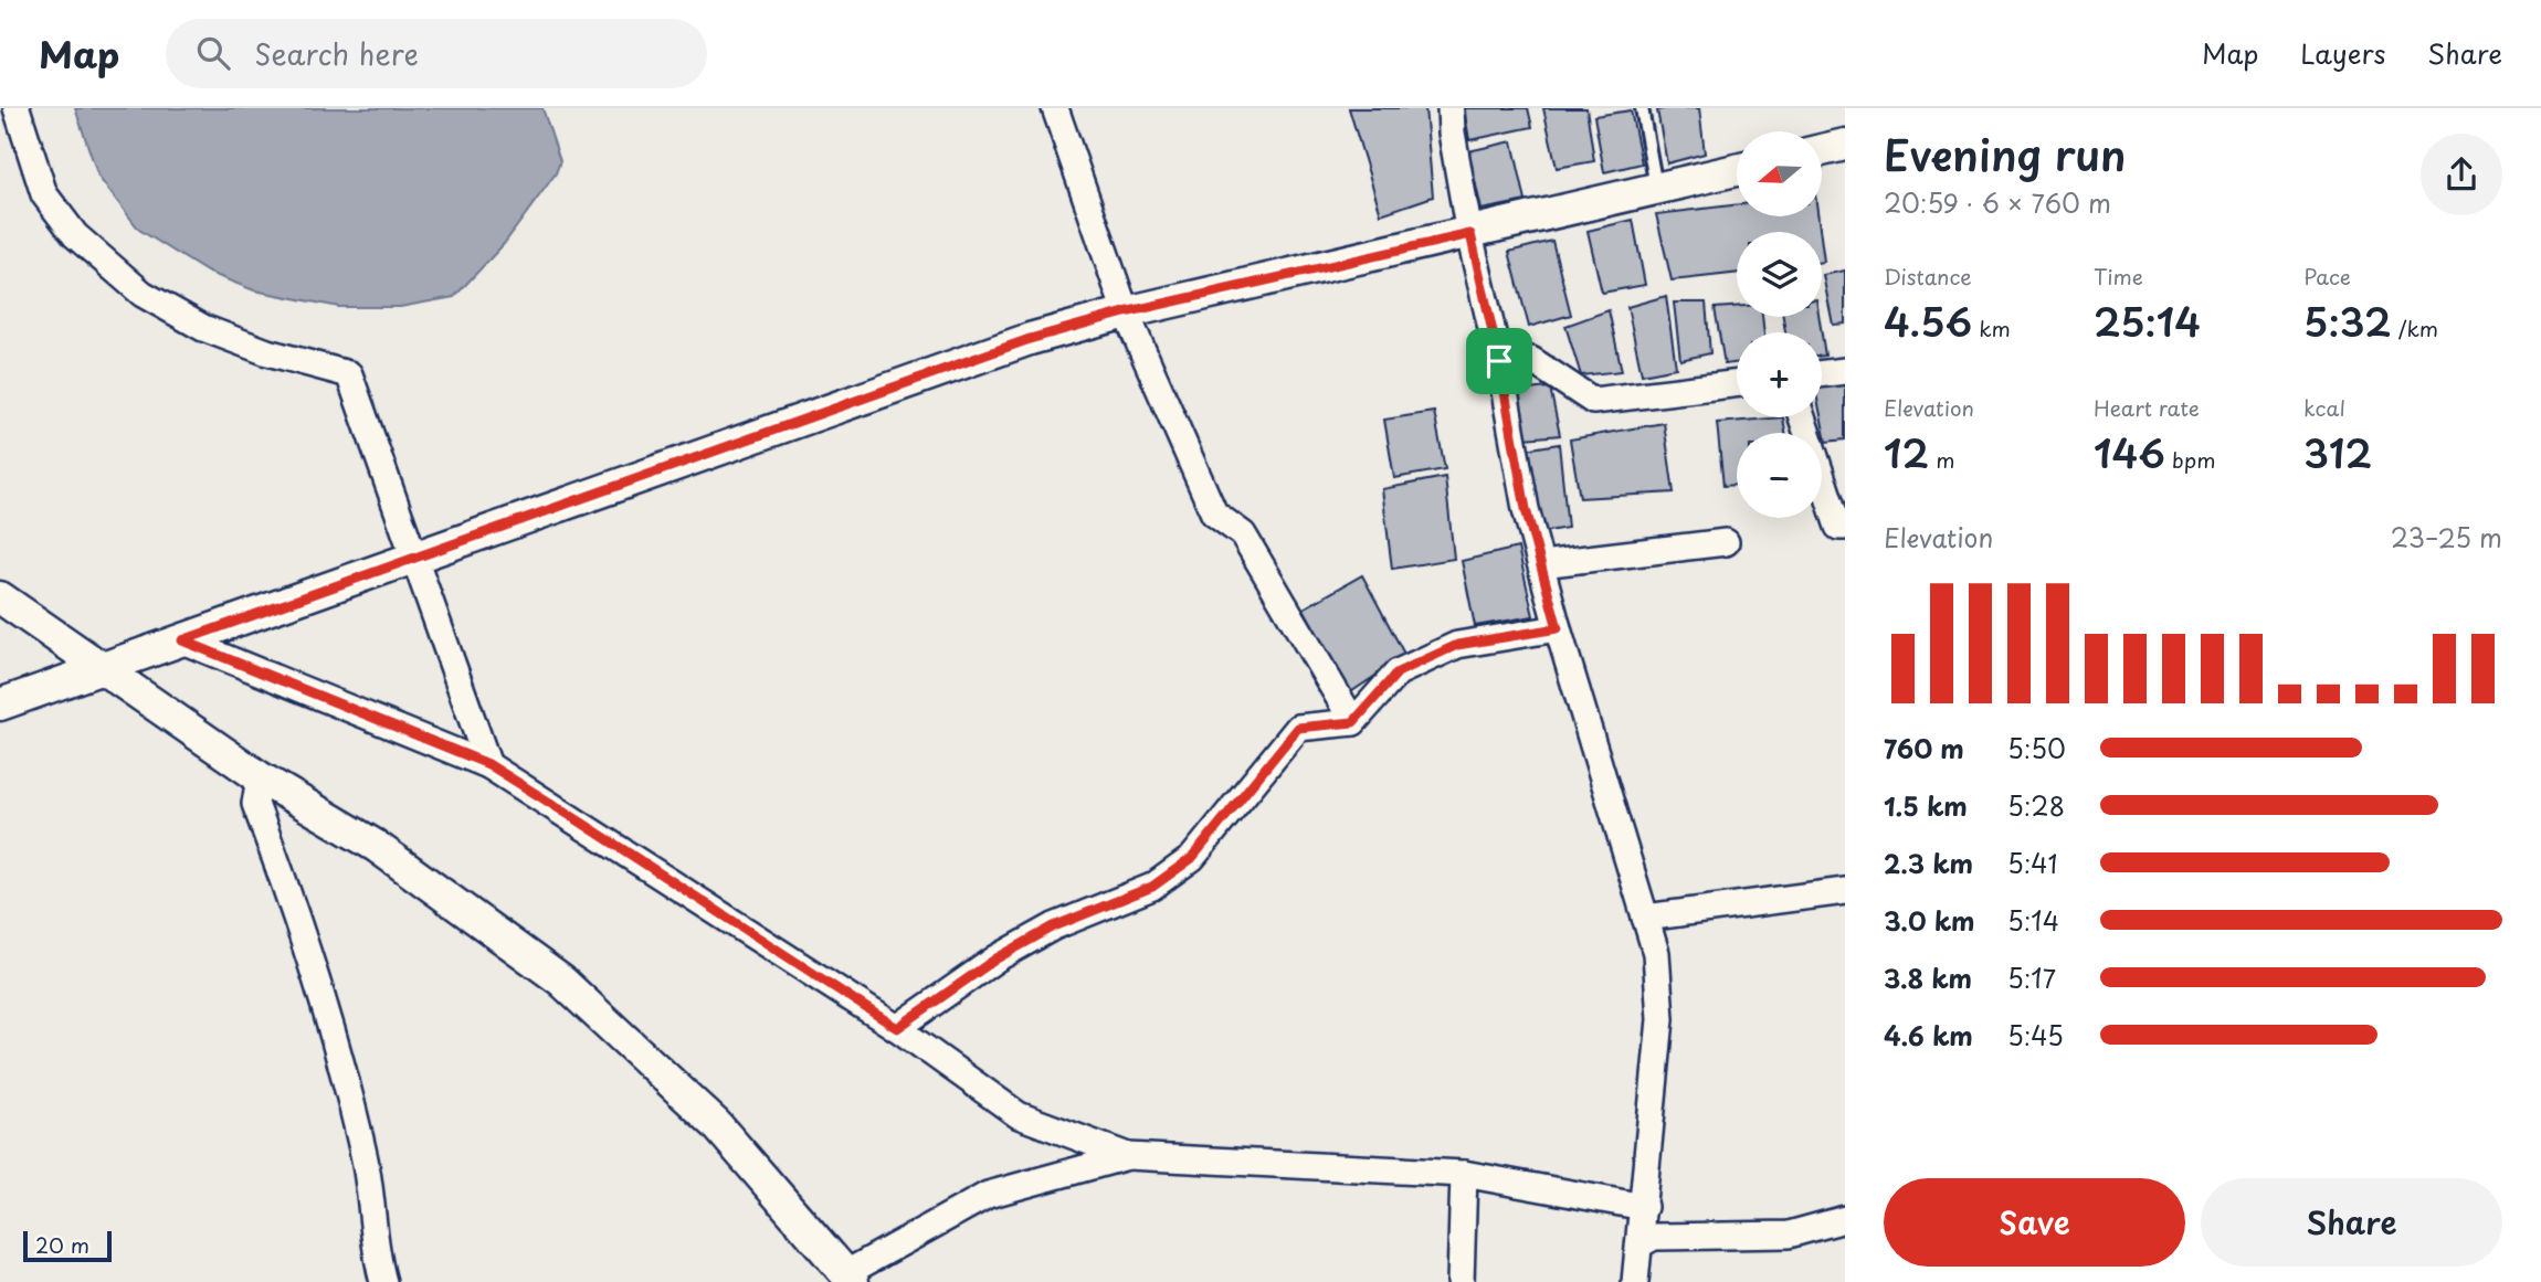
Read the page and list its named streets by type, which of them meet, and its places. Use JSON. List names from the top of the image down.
{
  "scale_bar": "20 m",
  "north": "left",
  "page": {
    "header": "Map",
    "search": "Search here",
    "nav": ["Map", "Layers", "Share"],
    "heading": ["Evening run", "20:59 · 6 × 760 m"],
    "map_buttons": ["+", "−"],
    "stats": [
      ["Distance", "4.56 km"],
      ["Time", "25:14"],
      ["Pace", "5:32 /km"],
      ["Elevation", "12 m"],
      ["Heart rate", "146 bpm"],
      ["kcal", "312"]
    ],
    "chart": ["Elevation", "23–25 m"],
    "list": [
      {
        "name": "760 m",
        "note": "5:50"
      },
      {
        "name": "1.5 km",
        "note": "5:28"
      },
      {
        "name": "2.3 km",
        "note": "5:41"
      },
      {
        "name": "3.0 km",
        "note": "5:14"
      },
      {
        "name": "3.8 km",
        "note": "5:17"
      },
      {
        "name": "4.6 km",
        "note": "5:45"
      }
    ],
    "buttons": ["Save", "Share"],
    "scale": "20 m"
  }
}
